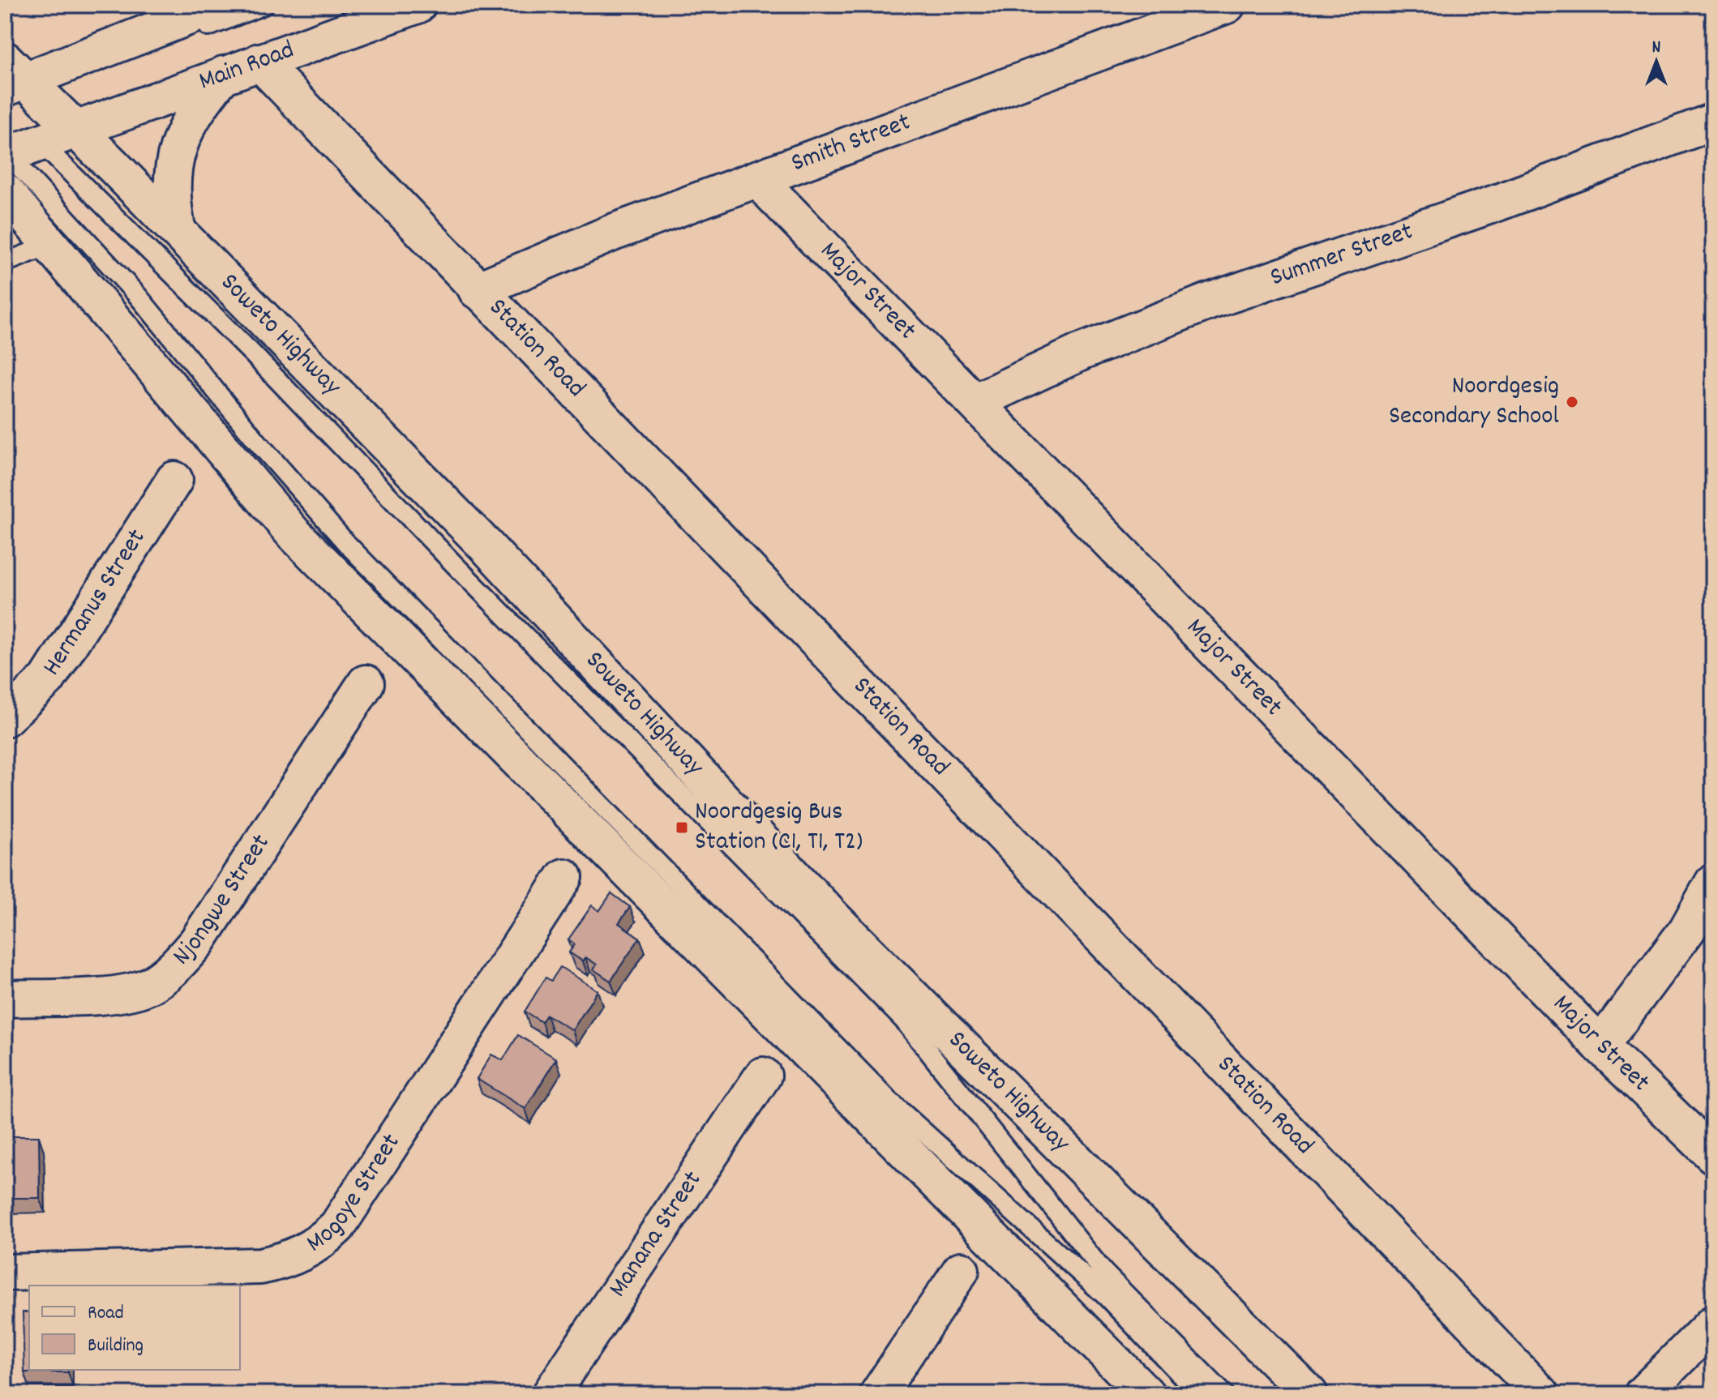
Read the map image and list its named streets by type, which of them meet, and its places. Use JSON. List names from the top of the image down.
{
  "streets": {
    "street": [
      "Main Road",
      "Smith Street",
      "Summer Street",
      "Major Street",
      "Soweto Highway",
      "Station Road",
      "Hermanus Street",
      "Njongwe Street",
      "Mogoye Street",
      "Manana Street"
    ]
  },
  "crossings": [
    ["Main Road", "Soweto Highway"],
    ["Main Road", "Station Road"],
    ["Smith Street", "Major Street"],
    ["Smith Street", "Station Road"],
    ["Summer Street", "Major Street"]
  ],
  "places": {
    "other": ["Noordgesig Secondary School"],
    "transit": ["Noordgesig Bus Station (C1, T1, T2)"]
  },
  "legend": ["Road", "Building"],
  "north": "top"
}
